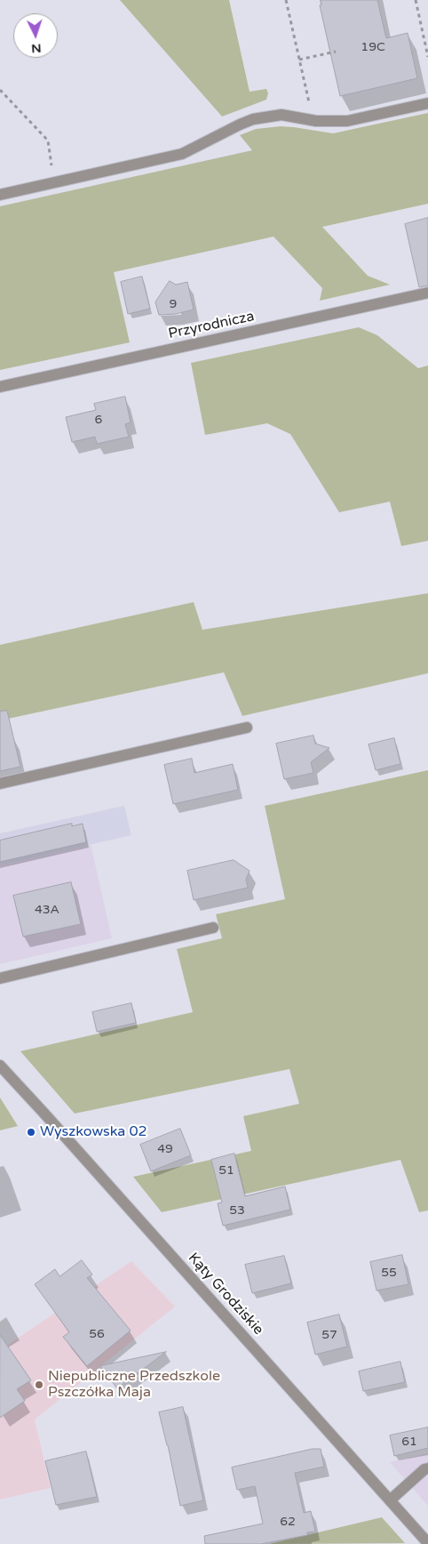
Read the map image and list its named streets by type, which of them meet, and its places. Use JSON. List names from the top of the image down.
{
  "streets": {
    "street": ["Przyrodnicza", "Kąty Grodziskie"]
  },
  "places": ["Wyszkowska 02", "Niepubliczne Przedszkole Pszczółka Maja"],
  "house_numbers": [
    "19C",
    "9",
    "6",
    "43A",
    "49",
    "51",
    "53",
    "55",
    "56",
    "57",
    "61",
    "62"
  ],
  "north": "bottom"
}
